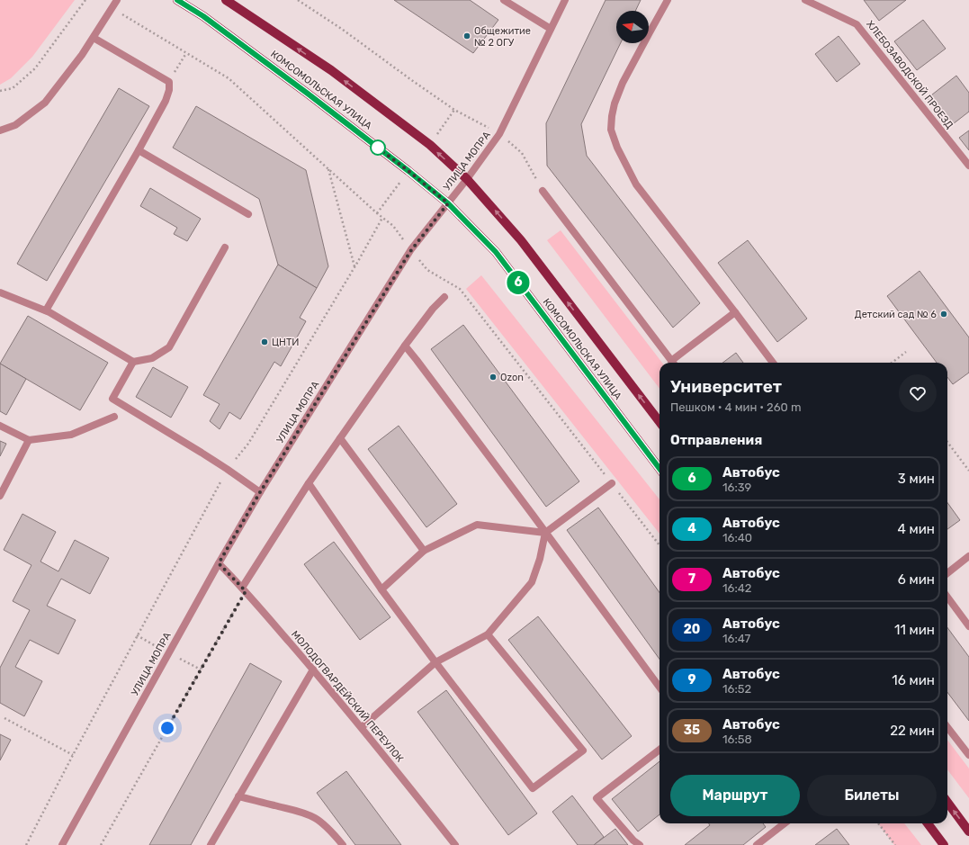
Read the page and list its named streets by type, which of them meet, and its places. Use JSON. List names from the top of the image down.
{
  "streets": {
    "main road": ["КОМСОМОЛЬСКАЯ УЛИЦА"],
    "street": ["ХЛЕБОЗАВОДСКОЙ ПРОЕЗД", "УЛИЦА МОПРА", "МОЛОДОГВАРДЕЙСКИЙ ПЕРЕУЛОК"]
  },
  "crossings": [
    ["КОМСОМОЛЬСКАЯ УЛИЦА", "УЛИЦА МОПРА"],
    ["УЛИЦА МОПРА", "МОЛОДОГВАРДЕЙСКИЙ ПЕРЕУЛОК"]
  ],
  "places": [
    "Общежитие № 2 ОГУ",
    "Детский сад № 6",
    "ЦНТИ",
    "Ozon"
  ],
  "lines": ["bus line 6"],
  "north": "left",
  "page": {
    "on_map": "6",
    "heading": [
      ["Университет", "Пешком · 4 мин · 260 m"],
      "Отправления"
    ],
    "list": [
      {
        "mark": "6",
        "name": "Автобус",
        "note": "16:39",
        "value": "3 мин"
      },
      {
        "mark": "4",
        "name": "Автобус",
        "note": "16:40",
        "value": "4 мин"
      },
      {
        "mark": "7",
        "name": "Автобус",
        "note": "16:42",
        "value": "6 мин"
      },
      {
        "mark": "20",
        "name": "Автобус",
        "note": "16:47",
        "value": "11 мин"
      },
      {
        "mark": "9",
        "name": "Автобус",
        "note": "16:52",
        "value": "16 мин"
      },
      {
        "mark": "35",
        "name": "Автобус",
        "note": "16:58",
        "value": "22 мин"
      }
    ],
    "buttons": ["Маршрут", "Билеты"]
  }
}
